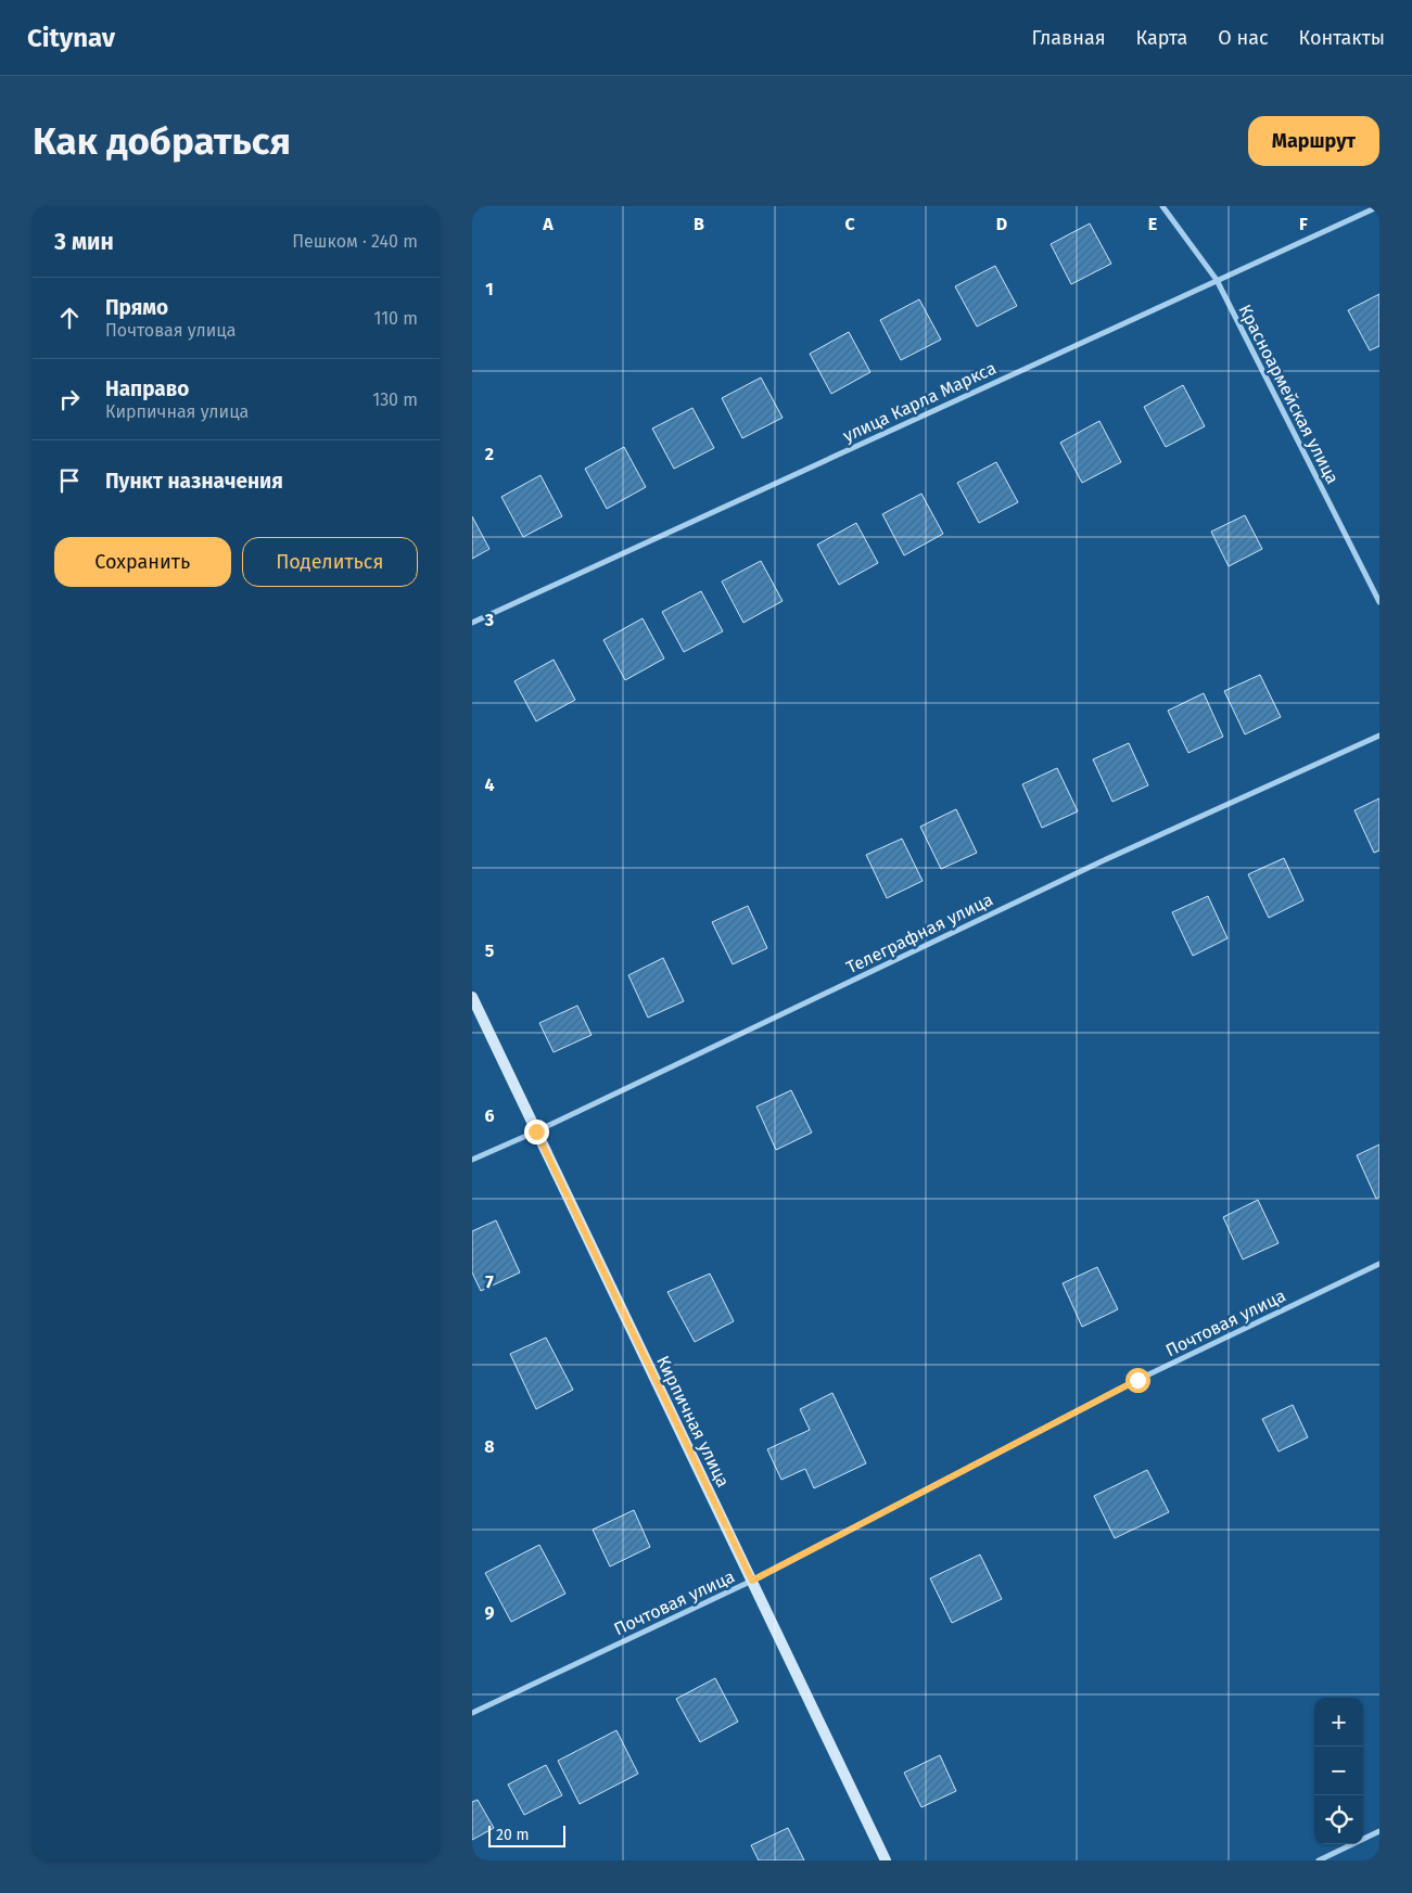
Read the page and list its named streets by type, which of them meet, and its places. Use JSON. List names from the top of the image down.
{
  "streets": {
    "street": [
      "Красноармейская улица",
      "улица Карла Маркса",
      "Телеграфная улица",
      "Почтовая улица",
      "Кирпичная улица"
    ]
  },
  "crossings": [
    ["Красноармейская улица", "улица Карла Маркса"],
    ["Телеграфная улица", "Кирпичная улица"],
    ["Почтовая улица", "Кирпичная улица"]
  ],
  "scale_bar": "20 m",
  "page": {
    "header": "Citynav",
    "nav": [
      "Главная",
      "Карта",
      "О нас",
      "Контакты"
    ],
    "buttons": [
      "Маршрут",
      ["Сохранить", "Поделиться"]
    ],
    "title": "Как добраться",
    "heading": ["3 мин", "Пешком · 240 m"],
    "list": [
      ["Прямо", "Почтовая улица", "110 m"],
      ["Направо", "Кирпичная улица", "130 m"],
      "Пункт назначения"
    ],
    "map_buttons": ["+", "−"],
    "scale": "20 m"
  },
  "grid": {
    "columns": [
      "A",
      "B",
      "C",
      "D",
      "E",
      "F"
    ],
    "rows": [
      "1",
      "2",
      "3",
      "4",
      "5",
      "6",
      "7",
      "8",
      "9"
    ]
  }
}
